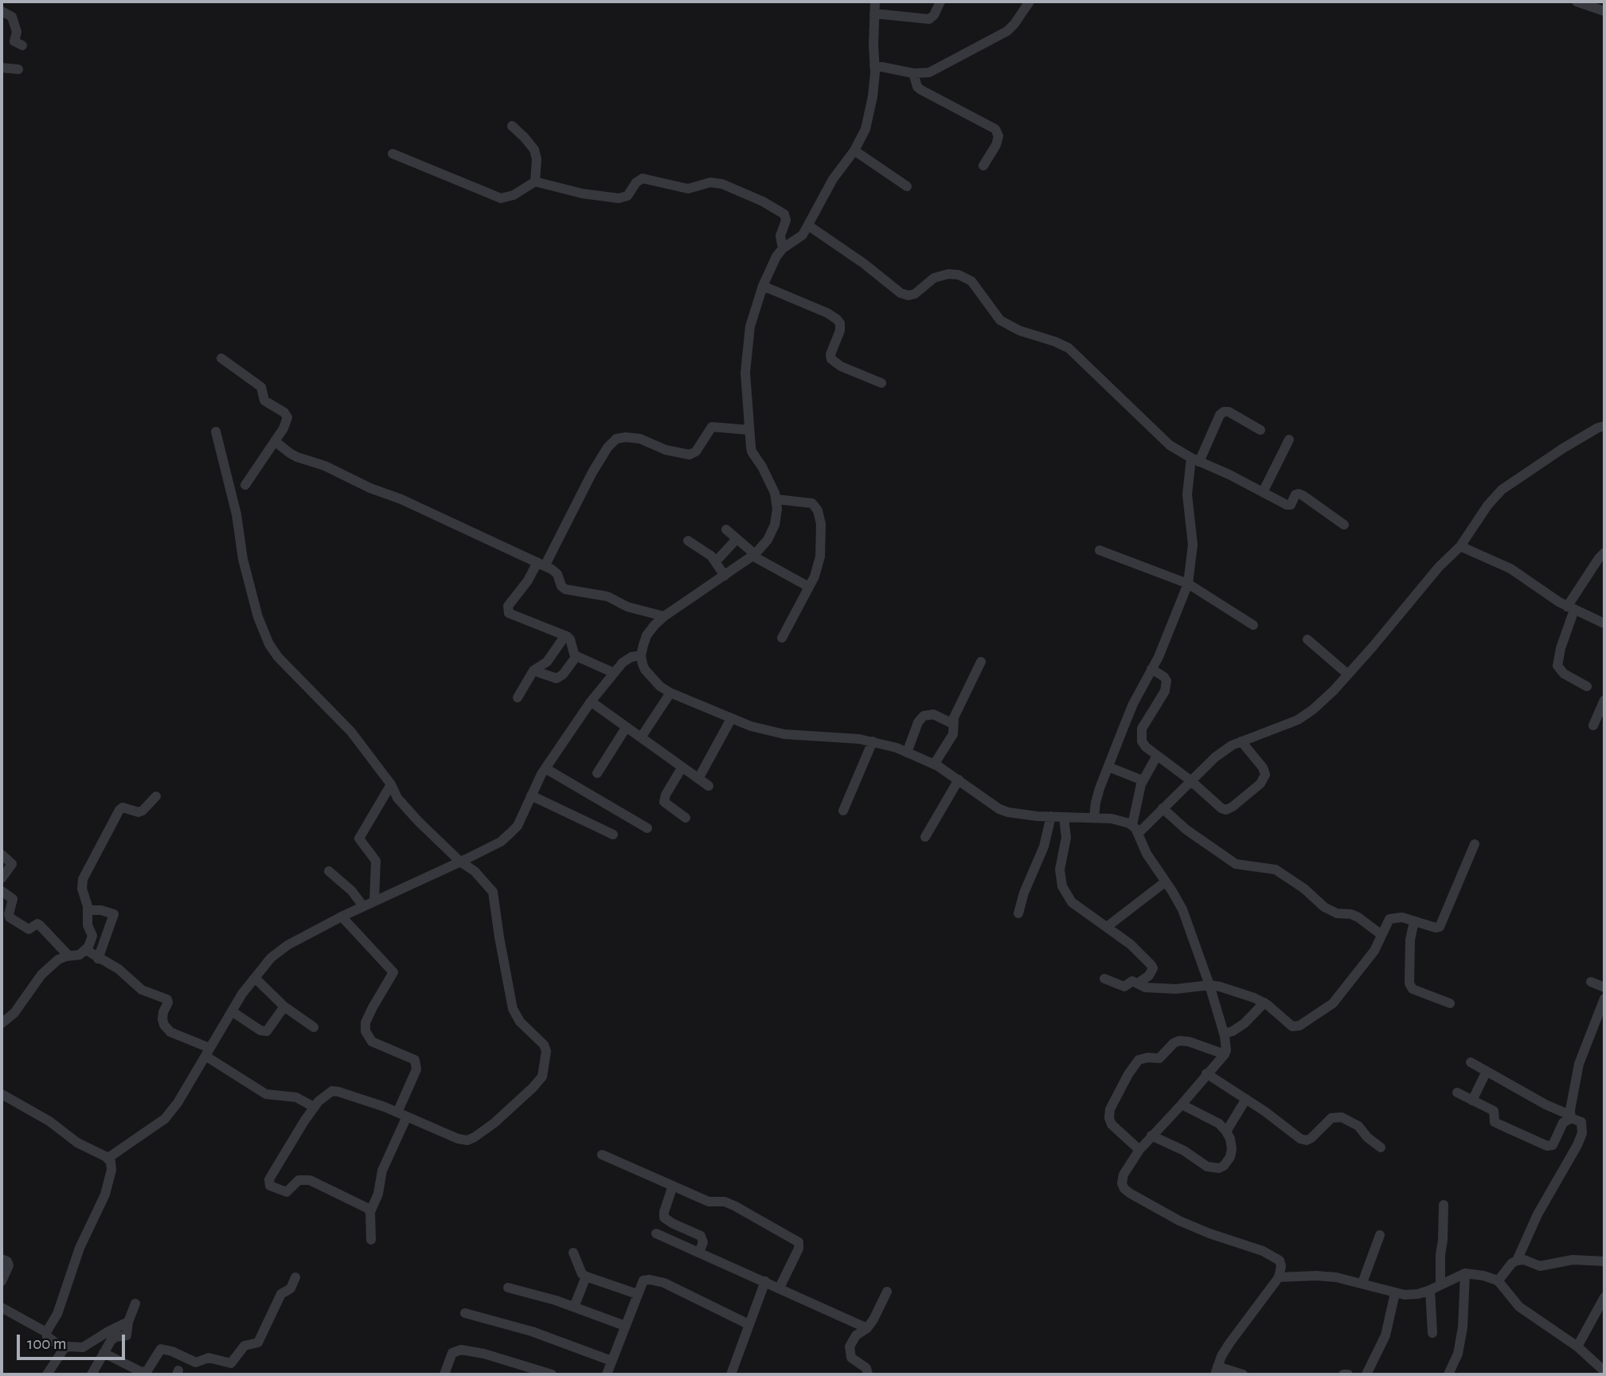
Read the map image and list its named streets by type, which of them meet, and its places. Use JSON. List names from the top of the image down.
{
  "scale_bar": "100 m"
}
